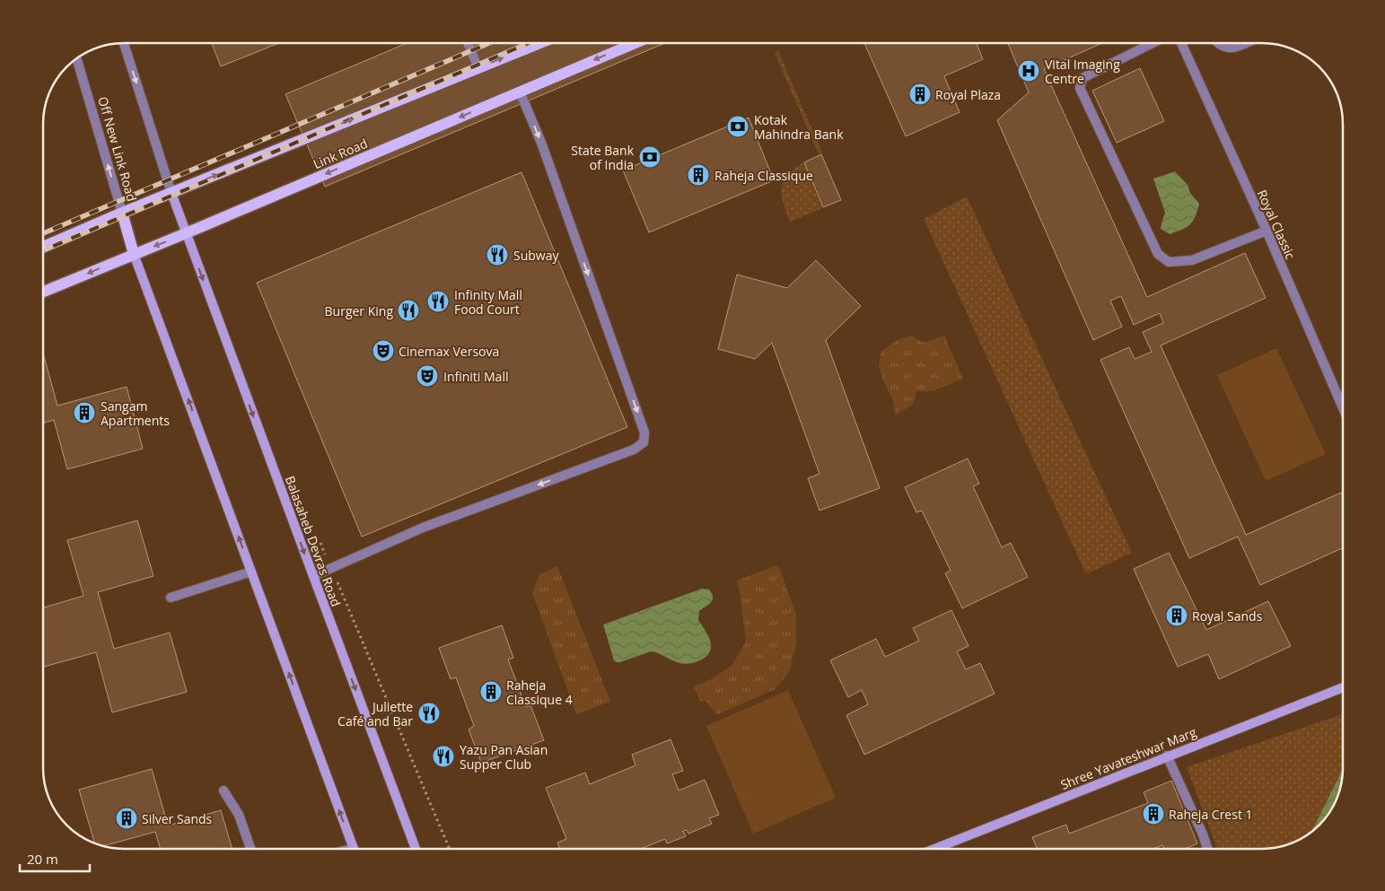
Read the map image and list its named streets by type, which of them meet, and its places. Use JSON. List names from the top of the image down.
{
  "streets": {
    "main road": [
      "Off New Link Road",
      "Link Road",
      "Balasaheb Devras Road",
      "Shree Yavateshwar Marg"
    ],
    "street": ["Royal Classic"]
  },
  "crossings": [
    ["Off New Link Road", "Link Road"],
    ["Link Road", "Balasaheb Devras Road"]
  ],
  "places": {
    "hospital": ["Vital Imaging Centre"],
    "building": [
      "Royal Plaza",
      "Raheja Classique",
      "Sangam Apartments",
      "Royal Sands",
      "Raheja Classique 4",
      "Raheja Crest 1",
      "Silver Sands"
    ],
    "bank": ["Kotak Mahindra Bank", "State Bank of India"],
    "restaurant": [
      "Subway",
      "Infinity Mall Food Court",
      "Burger King",
      "Juliette Café and Bar",
      "Yazu Pan Asian Supper Club"
    ],
    "theatre": ["Cinemax Versova", "Infiniti Mall"]
  },
  "scale_bar": "20 m"
}
